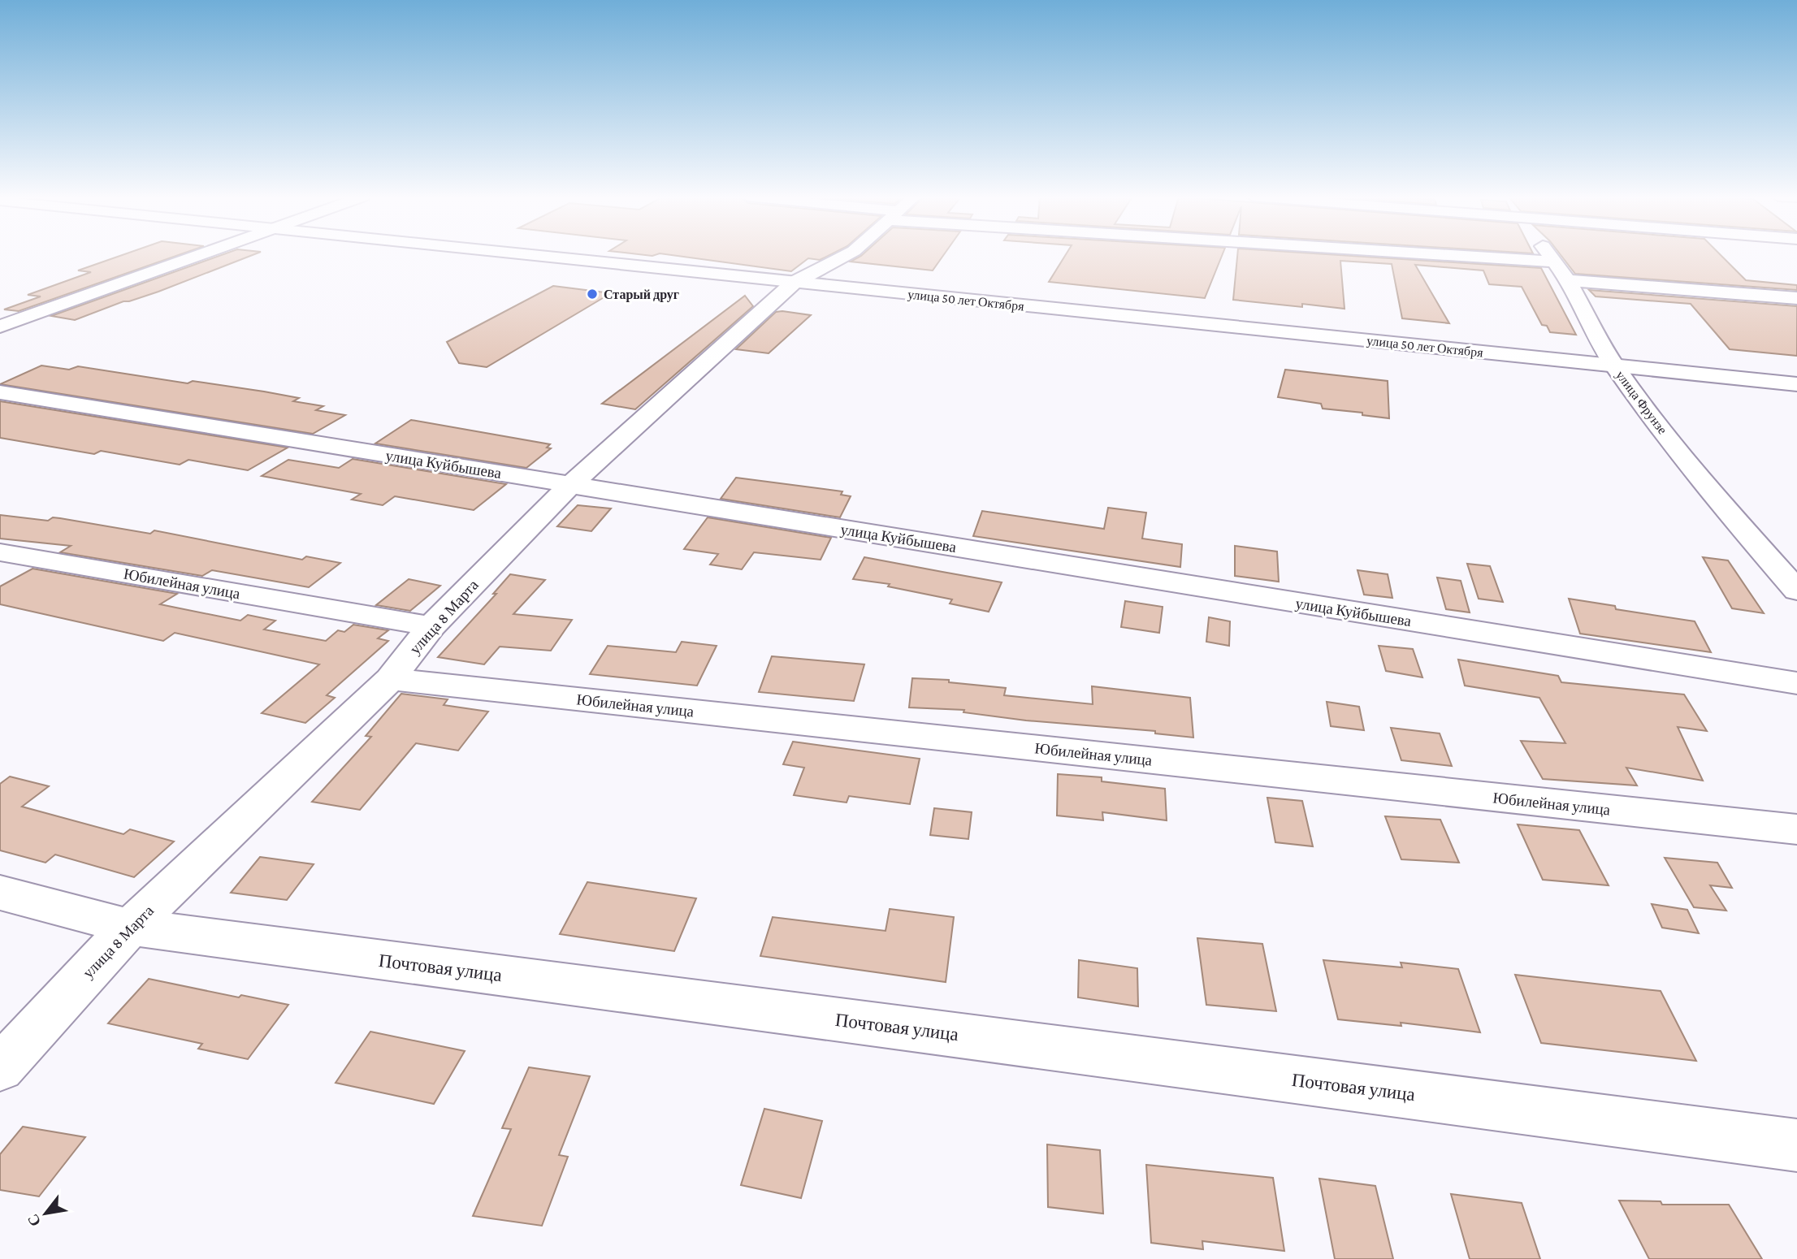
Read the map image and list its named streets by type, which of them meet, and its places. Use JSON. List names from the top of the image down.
{
  "streets": {
    "street": [
      "улица 50 лет Октября",
      "улица Фрунзе",
      "улица Куйбышева",
      "Юбилейная улица",
      "улица 8 Марта",
      "Почтовая улица"
    ]
  },
  "crossings": [
    ["улица 50 лет Октября", "улица Фрунзе"],
    ["улица 50 лет Октября", "улица 8 Марта"],
    ["улица Куйбышева", "улица 8 Марта"],
    ["Юбилейная улица", "улица 8 Марта"],
    ["улица 8 Марта", "Почтовая улица"]
  ],
  "places": ["Старый друг"],
  "north": "bottom left"
}
